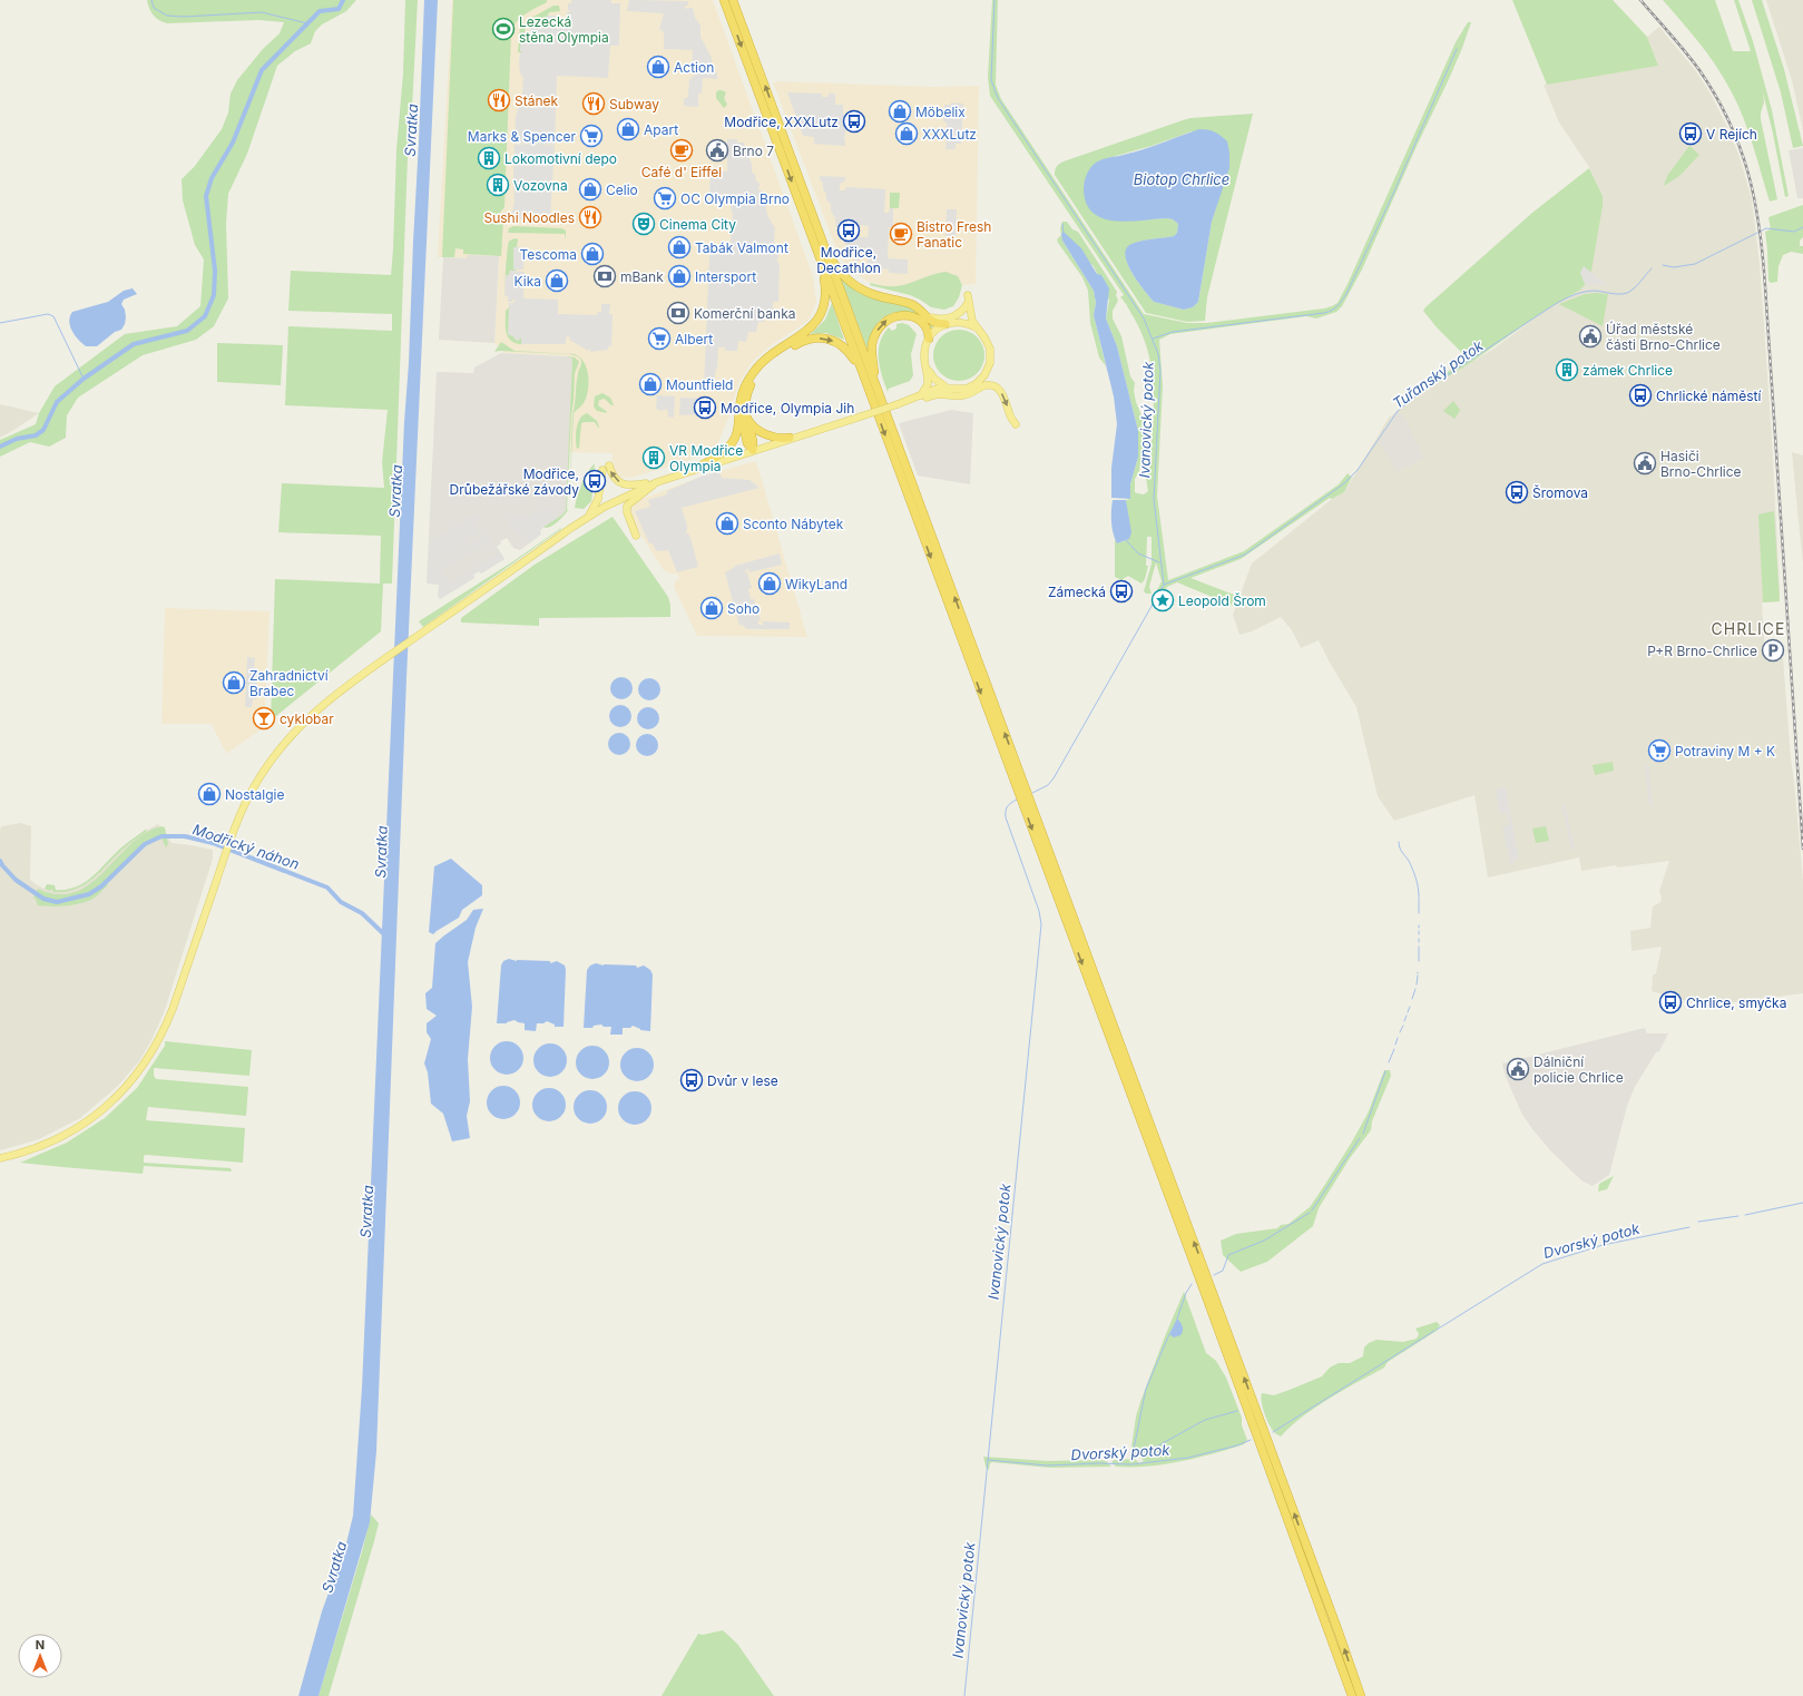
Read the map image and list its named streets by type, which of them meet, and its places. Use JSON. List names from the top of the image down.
{
  "districts": ["CHRLICE"],
  "water": [
    "Svratka",
    "Biotop Chrlice",
    "Tuřanský potok",
    "Ivanovický potok",
    "Modřický náhon",
    "Dvorský potok"
  ],
  "places": {
    "sports": ["Lezecká stěna Olympia"],
    "shop": [
      "Action",
      "Möbelix",
      "Apart",
      "XXXLutz",
      "Celio",
      "Tabák Valmont",
      "Tescoma",
      "Intersport",
      "Kika",
      "Mountfield",
      "Sconto Nábytek",
      "WikyLand",
      "Soho",
      "Zahradnictví Brabec",
      "Nostalgie"
    ],
    "restaurant": ["Stánek", "Subway", "Sushi Noodles"],
    "bus stop": [
      "Modřice, XXXLutz",
      "V Rejích",
      "Modřice, Decathlon",
      "Chrlické náměstí",
      "Modřice, Olympia Jih",
      "Modřice, Drůbežářské závody",
      "Šromova",
      "Zámecká",
      "Chrlice, smyčka",
      "Dvůr v lese"
    ],
    "supermarket": [
      "Marks & Spencer",
      "OC Olympia Brno",
      "Albert",
      "Potraviny M + K"
    ],
    "cafe": ["Café d' Eiffel", "Bistro Fresh Fanatic"],
    "public building": [
      "Brno 7",
      "Úřad městské části Brno-Chrlice",
      "Hasiči Brno-Chrlice",
      "Dálniční policie Chrlice"
    ],
    "building": [
      "Lokomotivní depo",
      "Vozovna",
      "zámek Chrlice",
      "VR Modřice Olympia"
    ],
    "theatre": ["Cinema City"],
    "bank": ["mBank", "Komerční banka"],
    "place": ["Leopold Šrom"],
    "parking": ["P+R Brno-Chrlice"],
    "bar": ["cyklobar"]
  },
  "north": "top"
}
